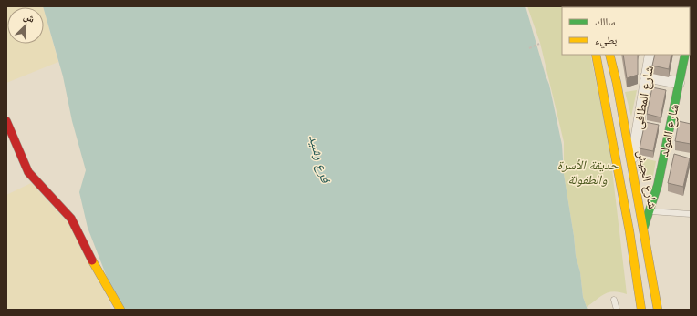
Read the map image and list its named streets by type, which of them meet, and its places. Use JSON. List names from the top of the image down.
{
  "streets": {
    "main road": ["شارع المولد", "شارع الجيش"],
    "street": ["شارع المطافى"]
  },
  "crossings": [
    ["شارع المطافى", "شارع الجيش"],
    ["شارع المولد", "شارع الجيش"]
  ],
  "water": ["فرع رشيد"],
  "parks": ["حديقة الأسرة والطفولة"],
  "legend": ["سالك", "بطيء"],
  "north": "top right"
}
